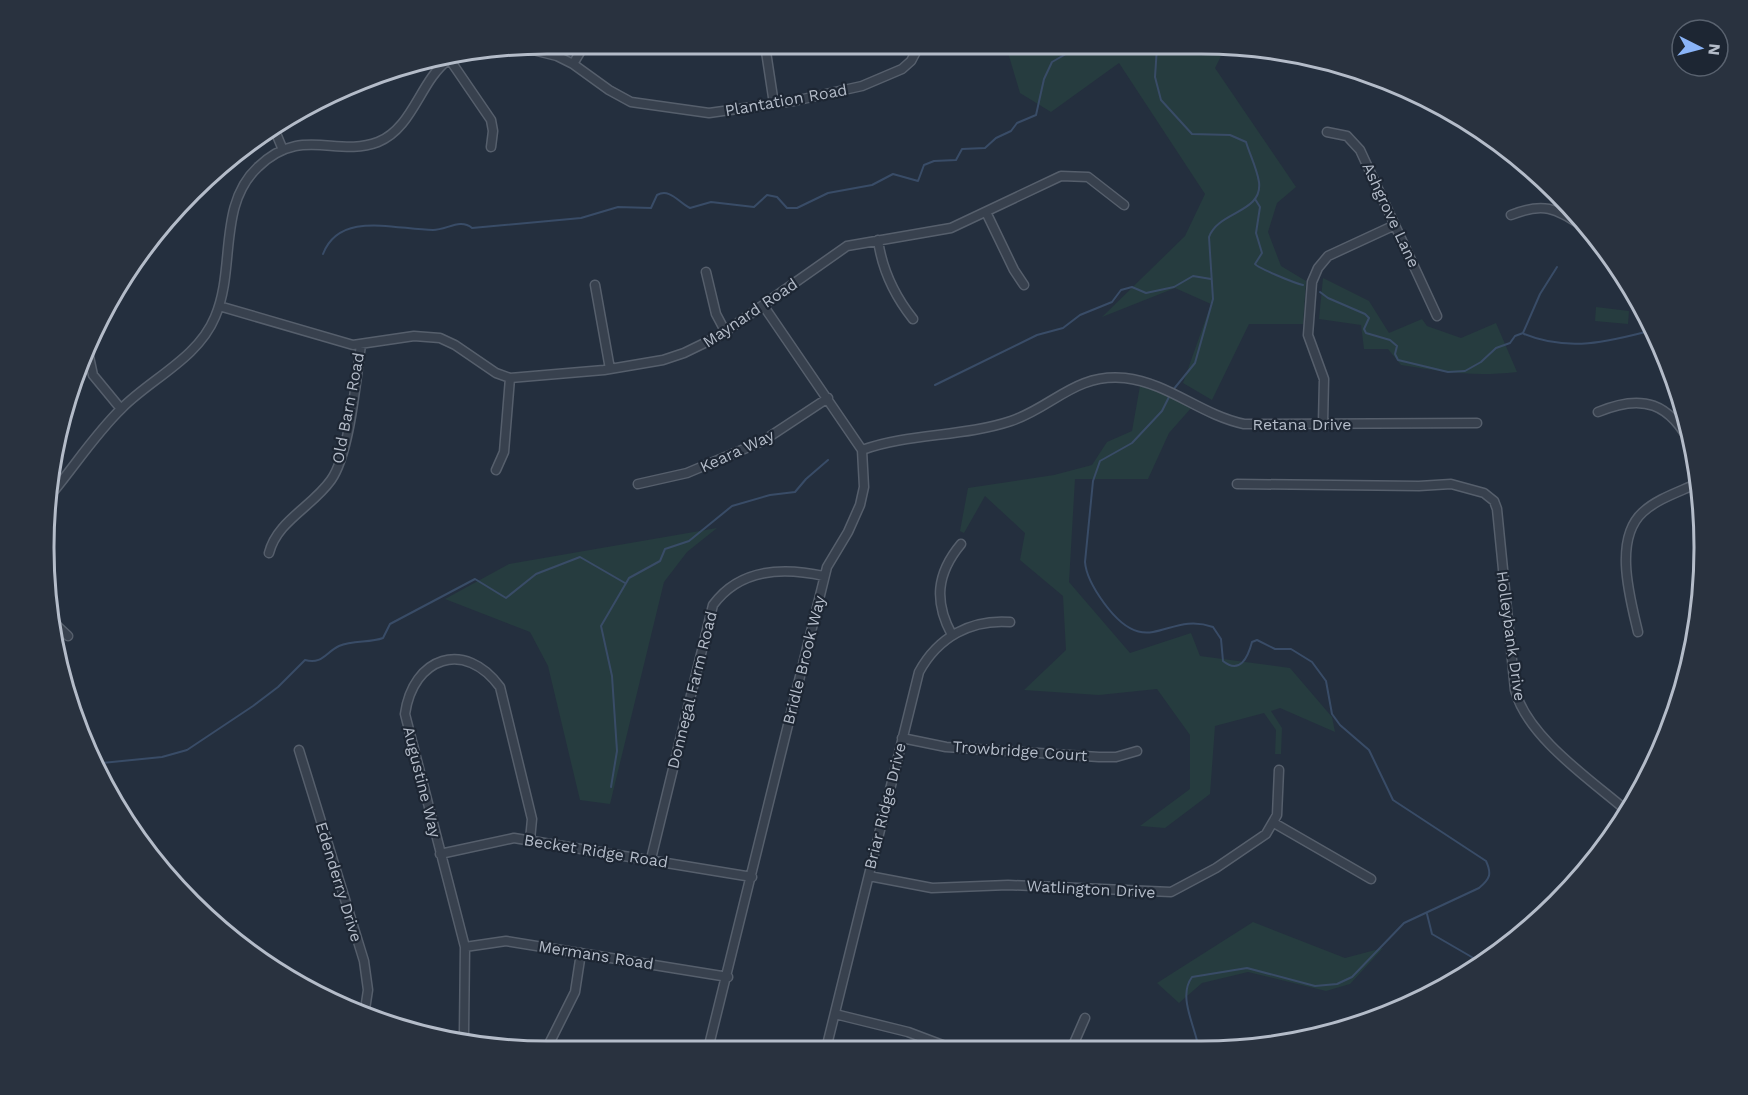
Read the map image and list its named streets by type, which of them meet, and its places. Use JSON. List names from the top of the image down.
{
  "streets": {
    "street": [
      "Plantation Road",
      "Ashgrove Lane",
      "Maynard Road",
      "Old Barn Road",
      "Retana Drive",
      "Keara Way",
      "Holleybank Drive",
      "Bridle Brook Way",
      "Donnegal Farm Road",
      "Trowbridge Court",
      "Augustine Way",
      "Briar Ridge Drive",
      "Becket Ridge Road",
      "Edenderry Drive",
      "Watlington Drive",
      "Mermans Road"
    ]
  },
  "crossings": [
    ["Retana Drive", "Bridle Brook Way"],
    ["Bridle Brook Way", "Donnegal Farm Road"],
    ["Bridle Brook Way", "Becket Ridge Road"],
    ["Bridle Brook Way", "Mermans Road"],
    ["Donnegal Farm Road", "Becket Ridge Road"],
    ["Trowbridge Court", "Briar Ridge Drive"],
    ["Augustine Way", "Becket Ridge Road"],
    ["Augustine Way", "Mermans Road"],
    ["Briar Ridge Drive", "Watlington Drive"]
  ],
  "north": "right"
}
